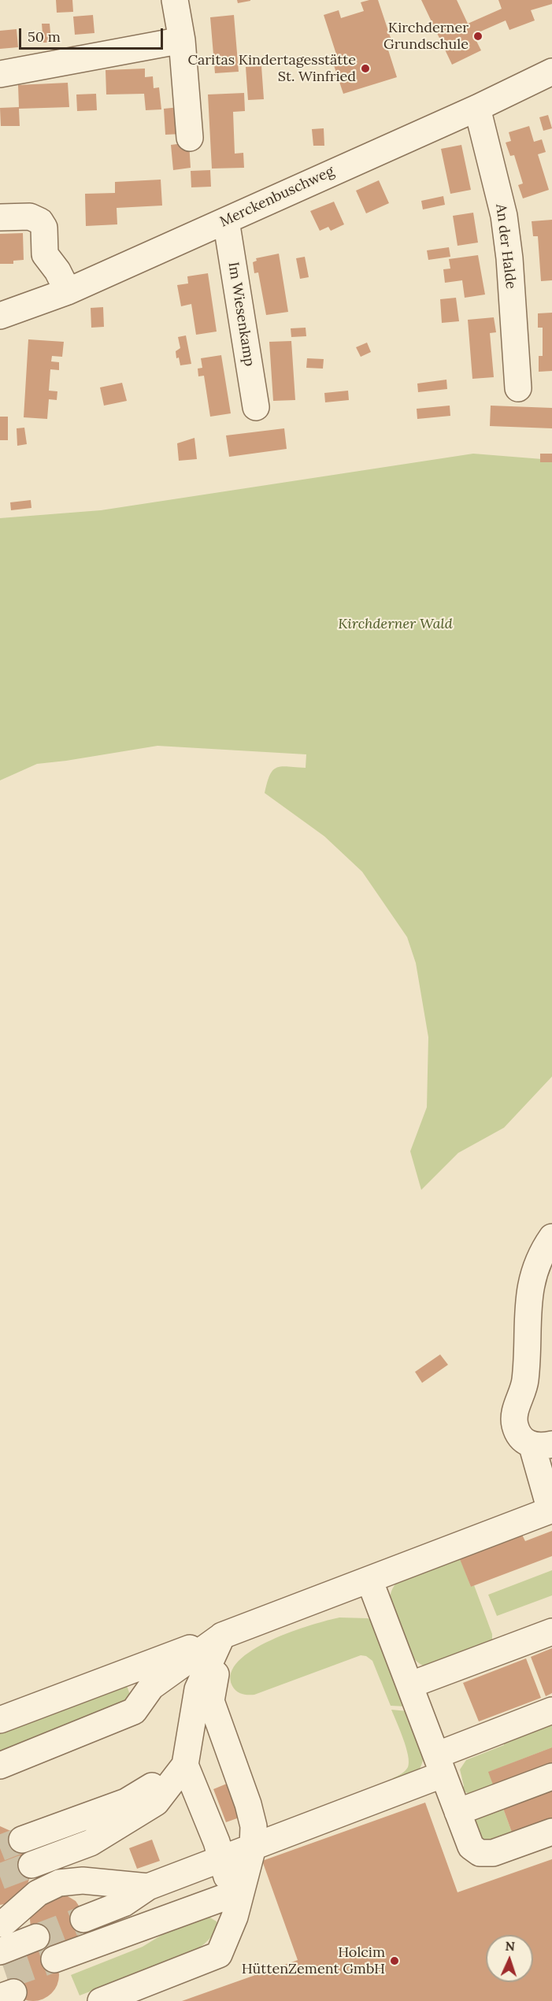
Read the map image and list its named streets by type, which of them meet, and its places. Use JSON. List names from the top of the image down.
{
  "streets": {
    "street": ["Merckenbuschweg", "An der Halde", "Im Wiesenkamp"]
  },
  "crossings": [
    ["Merckenbuschweg", "An der Halde"],
    ["Merckenbuschweg", "Im Wiesenkamp"]
  ],
  "parks": ["Kirchderner Wald"],
  "places": ["Kirchderner Grundschule", "Caritas Kindertagesstätte St. Winfried", "Holcim HüttenZement GmbH"],
  "scale_bar": "50 m",
  "north": "top"
}
